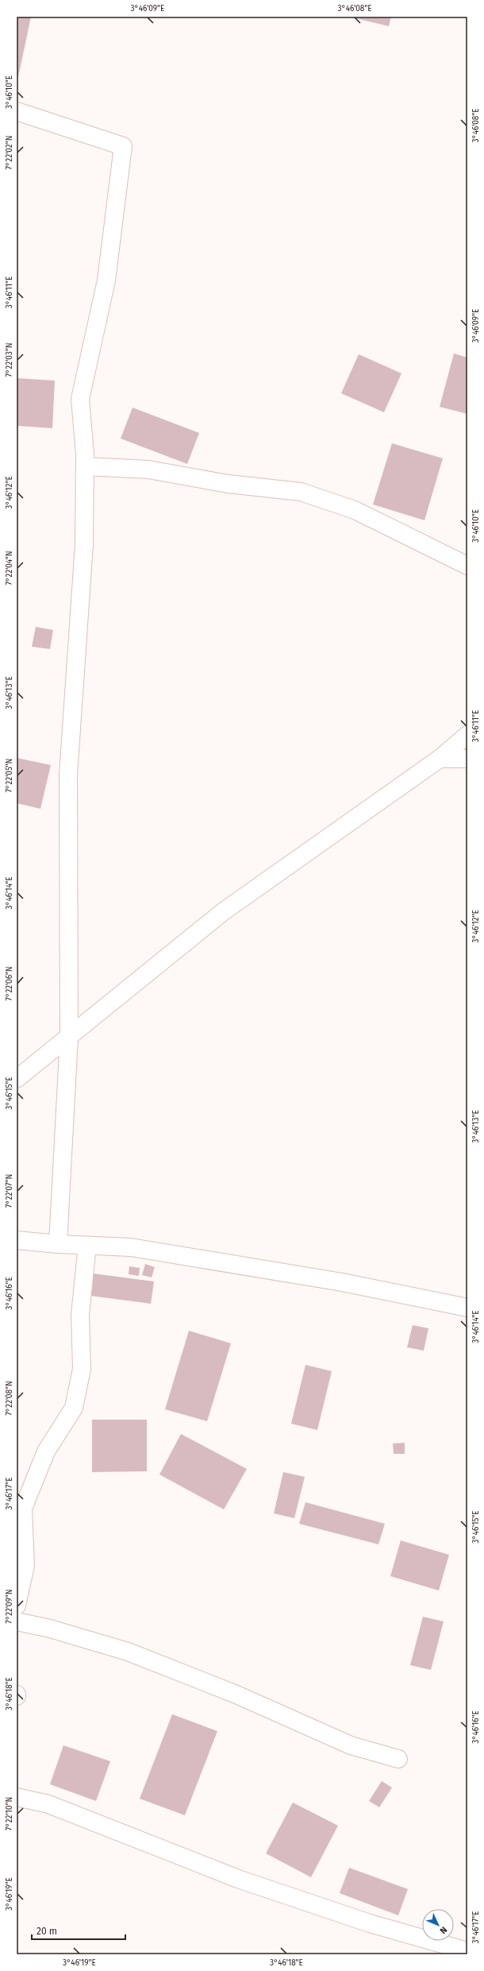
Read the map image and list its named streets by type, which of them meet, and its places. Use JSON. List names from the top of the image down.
{
  "scale_bar": "20 m",
  "north": "bottom right",
  "coordinates": [
    "3°46'09\"E",
    "3°46'08\"E",
    "3°46'10\"E",
    "7°22'02\"N",
    "3°46'11\"E",
    "7°22'03\"N",
    "3°46'12\"E",
    "7°22'04\"N",
    "3°46'13\"E",
    "7°22'05\"N",
    "3°46'14\"E",
    "7°22'06\"N",
    "3°46'15\"E",
    "7°22'07\"N",
    "3°46'16\"E",
    "7°22'08\"N",
    "3°46'17\"E",
    "7°22'09\"N",
    "3°46'18\"E",
    "7°22'10\"N",
    "3°46'19\"E"
  ]
}
